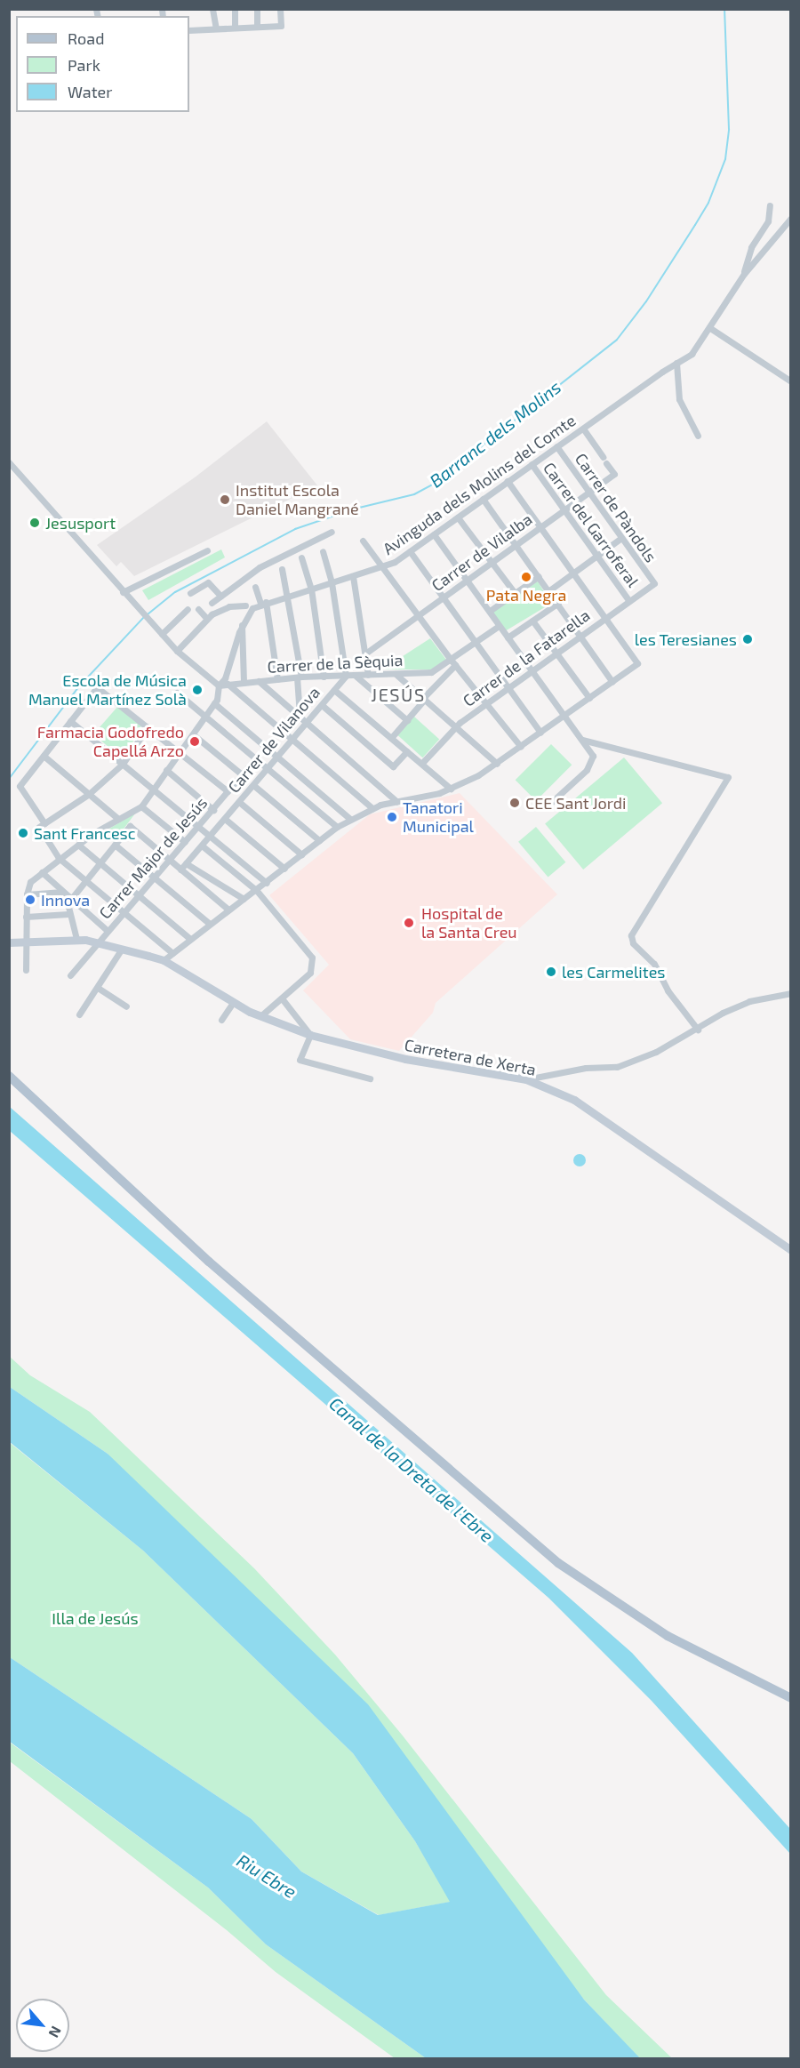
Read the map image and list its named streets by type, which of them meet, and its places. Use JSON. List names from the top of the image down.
{
  "streets": {
    "main road": ["Carretera de Xerta"],
    "street": [
      "Avinguda dels Molins del Comte",
      "Carrer de Pàndols",
      "Carrer del Garroferal",
      "Carrer de Vilalba",
      "Carrer de la Fatarella",
      "Carrer de la Sèquia",
      "Carrer de Vilanova",
      "Carrer Major de Jesús"
    ]
  },
  "crossings": [
    ["Avinguda dels Molins del Comte", "Carrer de Pàndols"],
    ["Avinguda dels Molins del Comte", "Carrer del Garroferal"],
    ["Avinguda dels Molins del Comte", "Carrer de Vilalba"],
    ["Carrer de Pàndols", "Carrer de Vilalba"],
    ["Carrer de Pàndols", "Carrer de la Fatarella"],
    ["Carrer del Garroferal", "Carrer de Vilalba"],
    ["Carrer del Garroferal", "Carrer de la Fatarella"],
    ["Carrer de la Sèquia", "Carrer de Vilanova"]
  ],
  "districts": ["JESÚS"],
  "water": ["Barranc dels Molins", "Canal de la Dreta de l'Ebre", "Riu Ebre"],
  "parks": ["Illa de Jesús"],
  "places": [
    "Institut Escola Daniel Mangrané",
    "Jesusport",
    "Pata Negra",
    "les Teresianes",
    "Escola de Música Manuel Martínez Solà",
    "Farmacia Godofredo Capellá Arzo",
    "CEE Sant Jordi",
    "Tanatori Municipal",
    "Sant Francesc",
    "Innova",
    "Hospital de la Santa Creu",
    "les Carmelites"
  ],
  "legend": ["Road", "Park", "Water"],
  "north": "bottom right"
}
